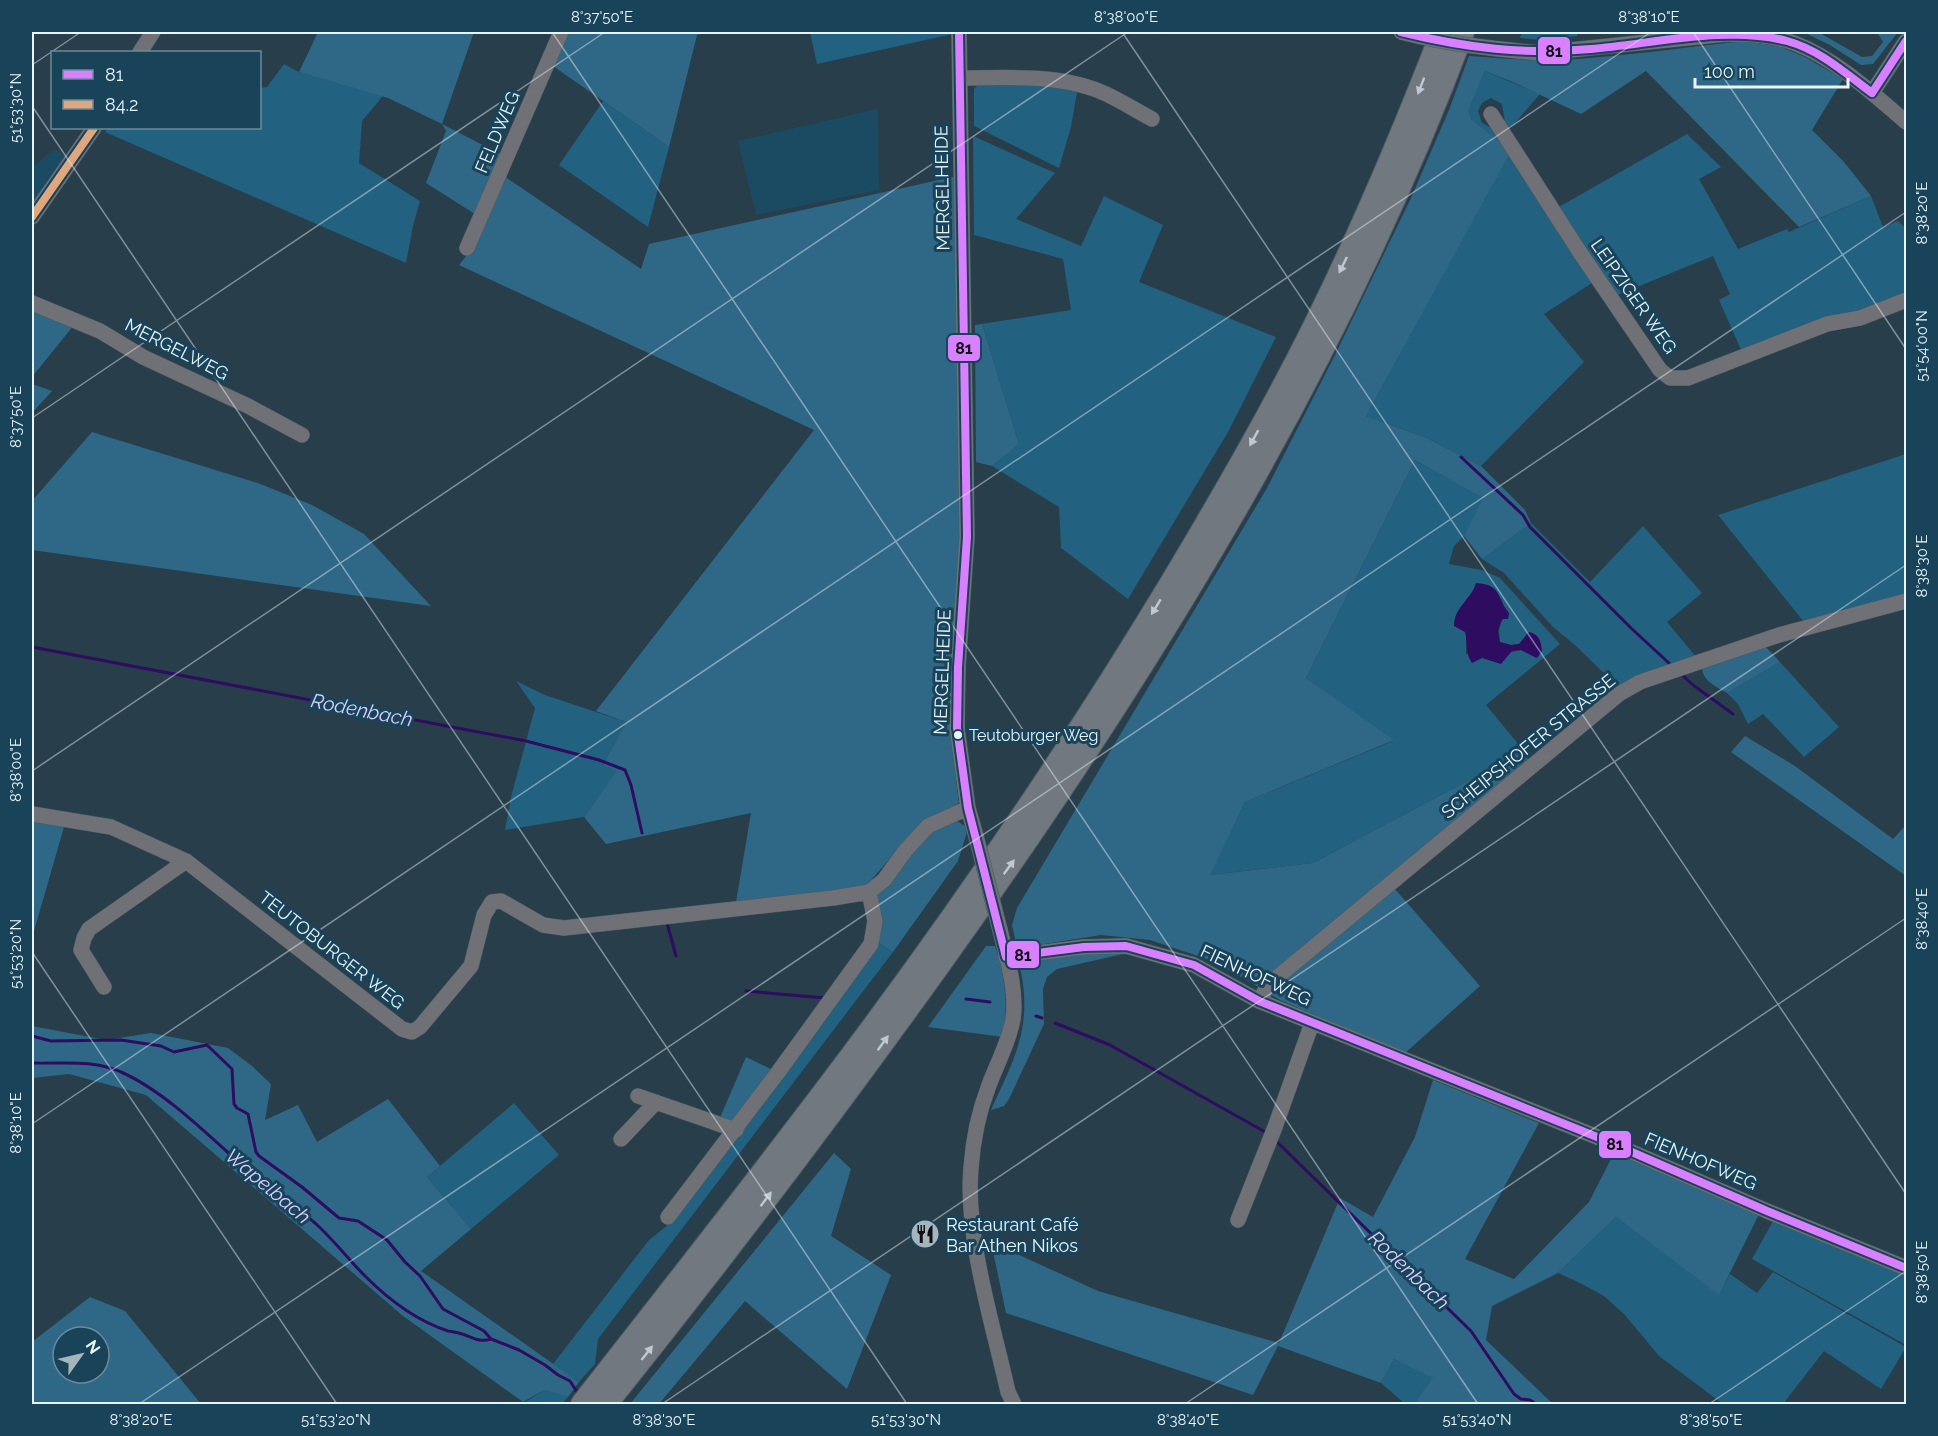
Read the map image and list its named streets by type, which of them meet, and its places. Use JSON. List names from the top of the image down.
{
  "streets": {
    "street": [
      "FELDWEG",
      "MERGELHEIDE",
      "LEIPZIGER WEG",
      "MERGELWEG",
      "SCHEIPSHOFER STRASSE",
      "TEUTOBURGER WEG",
      "FIENHOFWEG"
    ]
  },
  "crossings": [
    ["MERGELHEIDE", "FIENHOFWEG"],
    ["SCHEIPSHOFER STRASSE", "FIENHOFWEG"]
  ],
  "water": ["Rodenbach", "Wapelbach"],
  "places": {
    "other": ["Teutoburger Weg"],
    "restaurant": ["Restaurant Café Bar Athen Nikos"]
  },
  "lines": ["transit line 81", "transit line 84.2"],
  "legend": ["81", "84.2"],
  "scale_bar": "100 m",
  "north": "top right",
  "coordinates": [
    "8°37'50\"E",
    "8°38'00\"E",
    "8°38'10\"E",
    "51°53'30\"N",
    "8°38'20\"E",
    "51°54'00\"N",
    "8°38'30\"E",
    "8°38'40\"E",
    "51°53'20\"N",
    "8°38'50\"E",
    "51°53'40\"N"
  ]
}
